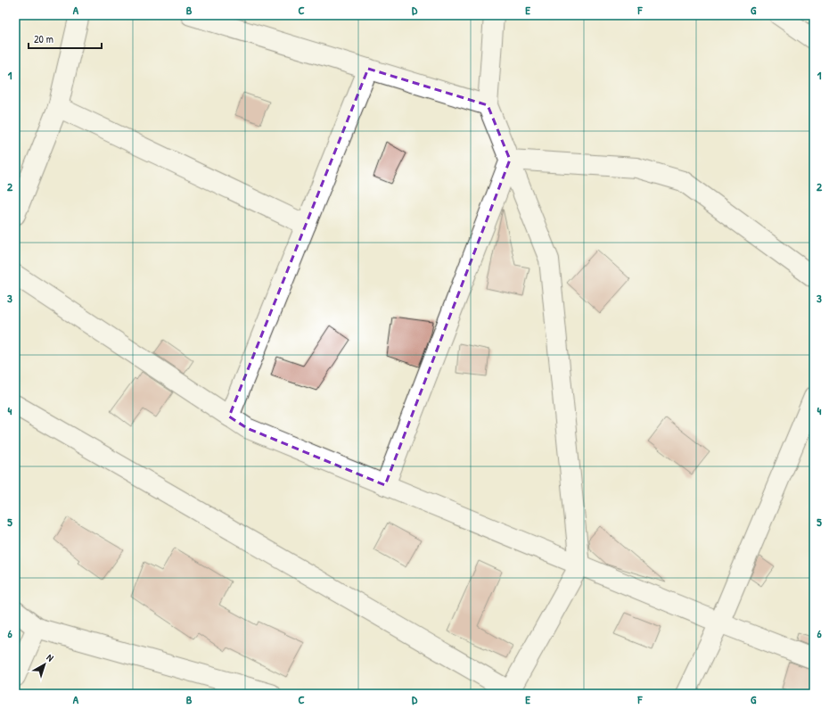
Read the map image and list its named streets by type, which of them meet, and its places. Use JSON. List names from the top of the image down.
{
  "scale_bar": "20 m",
  "north": "top right",
  "grid": {
    "columns": [
      "A",
      "B",
      "C",
      "D",
      "E",
      "F",
      "G"
    ],
    "rows": [
      "1",
      "2",
      "3",
      "4",
      "5",
      "6"
    ]
  }
}
